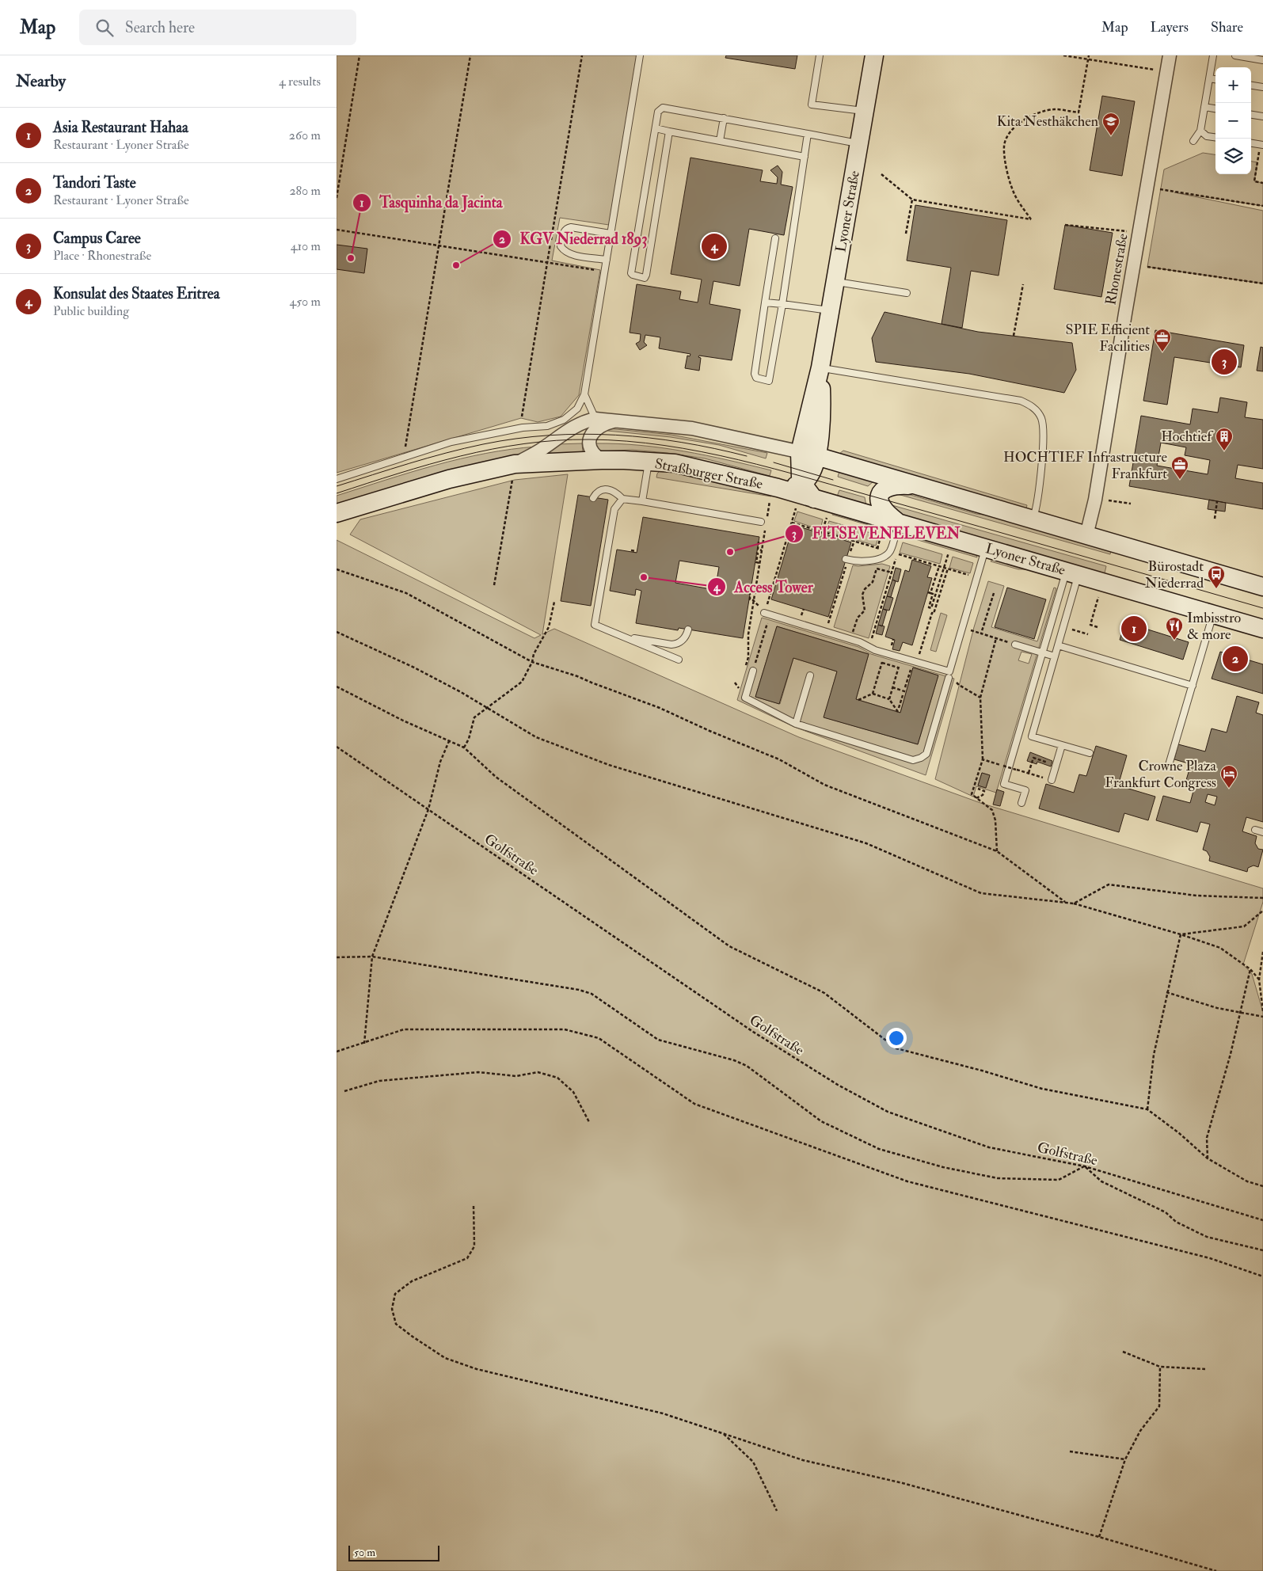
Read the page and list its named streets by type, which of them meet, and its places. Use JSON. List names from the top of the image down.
{
  "streets": {
    "main road": ["Lyoner Straße", "Straßburger Straße"],
    "street": ["Rhonestraße"],
    "path": ["Golfstraße"]
  },
  "crossings": [
    ["Lyoner Straße", "Straßburger Straße"]
  ],
  "places": {
    "school or university": ["Kita Nesthäkchen"],
    "other": [
      "Tasquinha da Jacinta",
      "KGV Niederrad 1893",
      "FITSEVENELEVEN",
      "Access Tower"
    ],
    "office": ["SPIE Efficient Facilities", "HOCHTIEF Infrastructure Frankfurt"],
    "building": ["Hochtief"],
    "bus stop": ["Bürostadt Niederrad"],
    "restaurant": ["Imbisstro & more"],
    "hotel": ["Crowne Plaza Frankfurt Congress"]
  },
  "scale_bar": "50 m",
  "page": {
    "header": "Map",
    "search": "Search here",
    "nav": ["Map", "Layers", "Share"],
    "heading": ["Nearby", "4 results"],
    "map_buttons": ["+", "−"],
    "list": [
      {
        "mark": "1",
        "name": "Asia Restaurant Hahaa",
        "note": "Restaurant · Lyoner Straße",
        "value": "260 m"
      },
      {
        "mark": "2",
        "name": "Tandori Taste",
        "note": "Restaurant · Lyoner Straße",
        "value": "280 m"
      },
      {
        "mark": "3",
        "name": "Campus Caree",
        "note": "Place · Rhonestraße",
        "value": "410 m"
      },
      {
        "mark": "4",
        "name": "Konsulat des Staates Eritrea",
        "note": "Public building",
        "value": "450 m"
      }
    ],
    "pins": [
      "4",
      "3",
      "1",
      "2"
    ],
    "scale": "50 m"
  }
}
